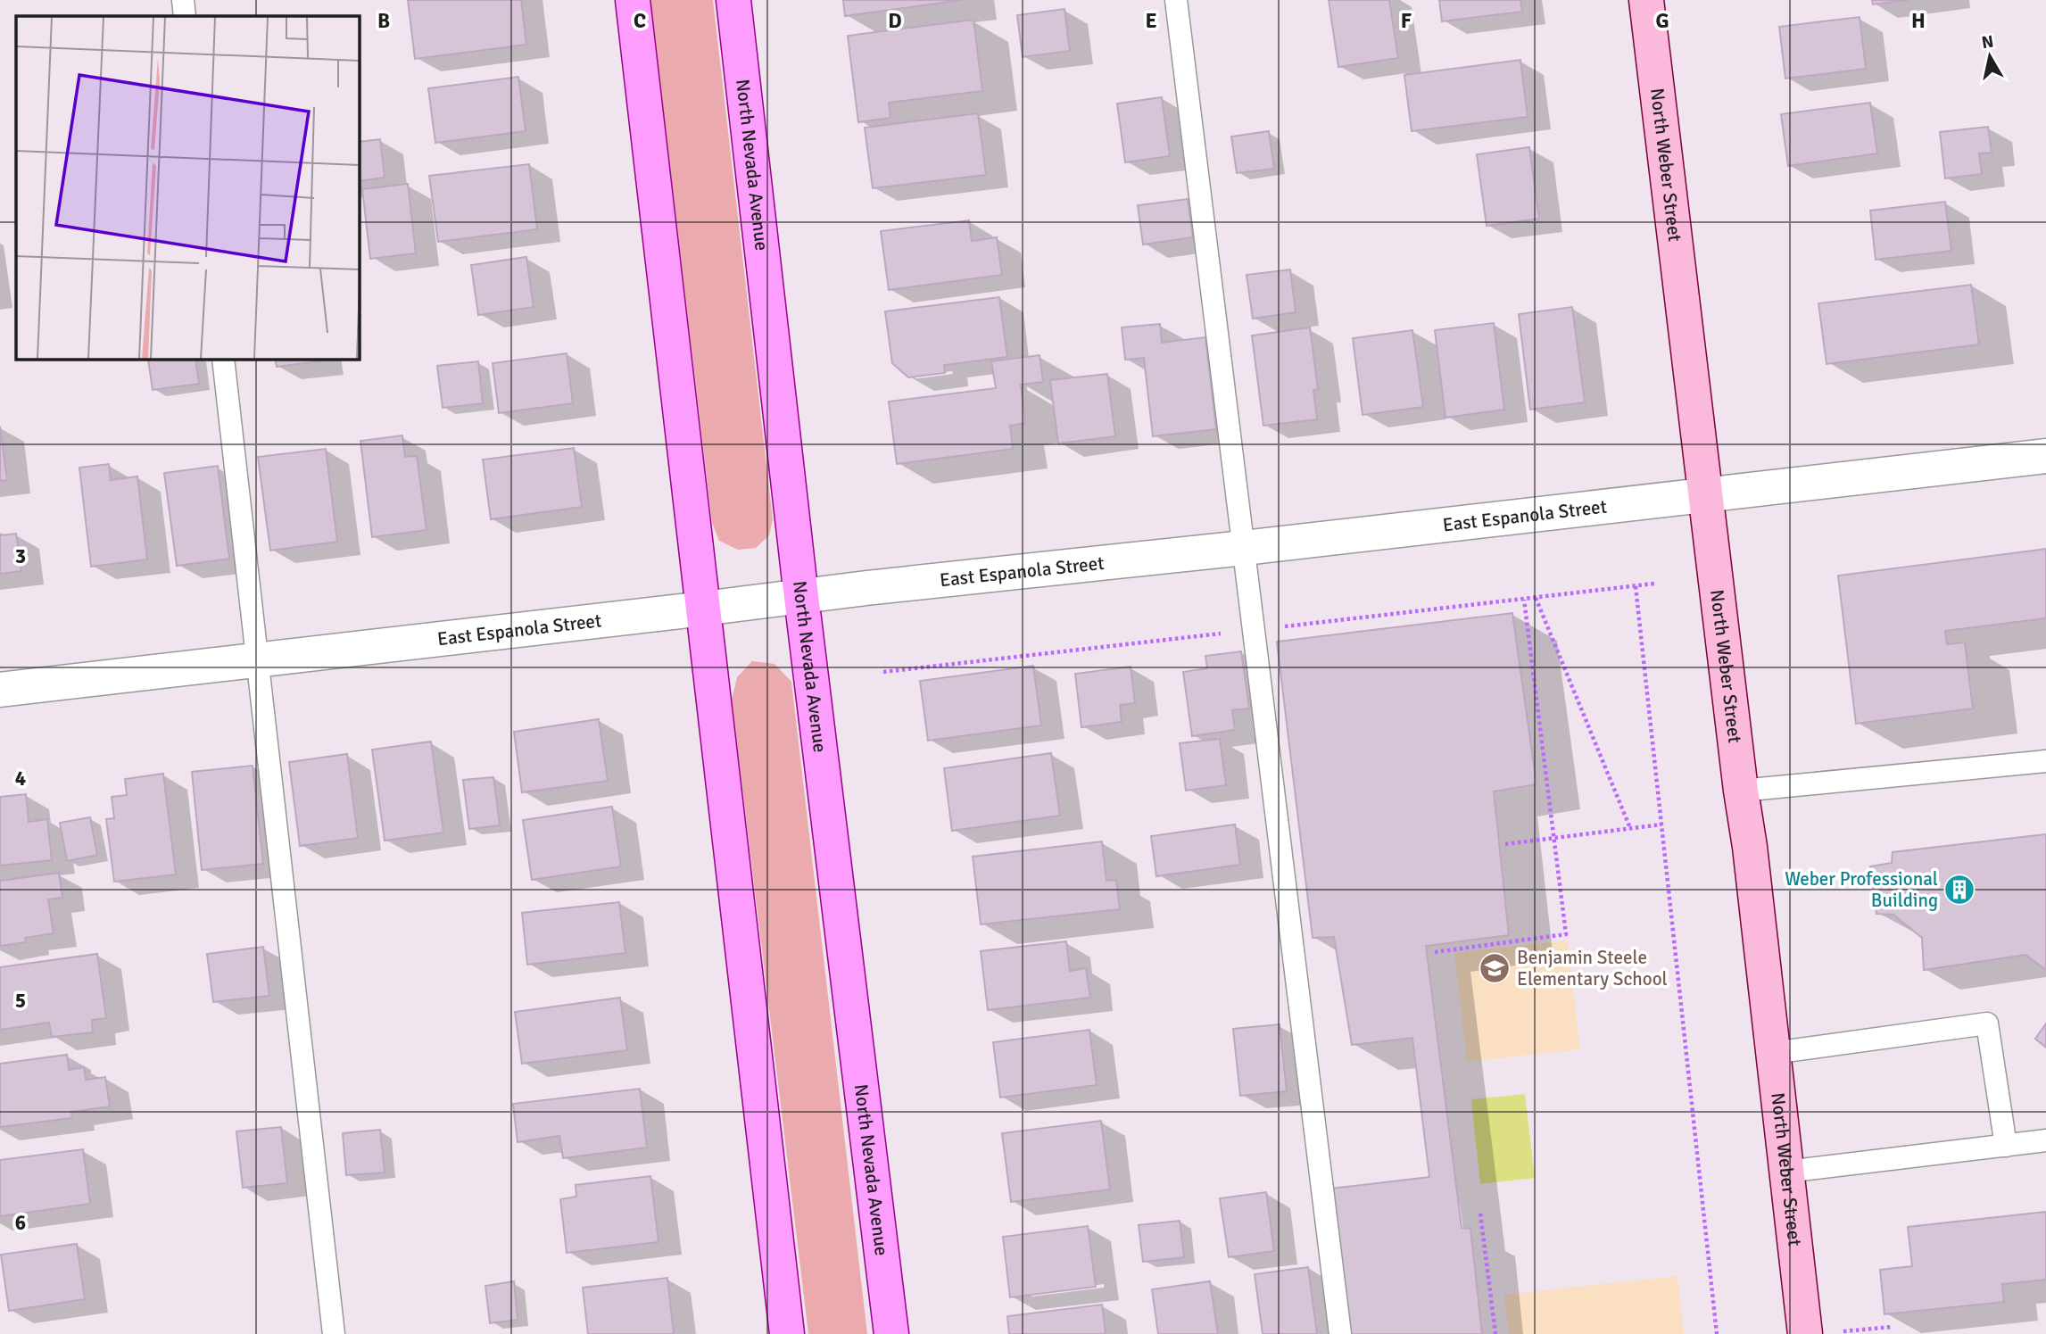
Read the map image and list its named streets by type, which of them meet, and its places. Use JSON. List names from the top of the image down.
{
  "streets": {
    "main road": ["North Nevada Avenue"],
    "street": ["North Weber Street", "East Espanola Street"]
  },
  "crossings": [
    ["North Weber Street", "East Espanola Street"],
    ["North Nevada Avenue", "East Espanola Street"]
  ],
  "places": {
    "building": ["Weber Professional Building"],
    "school or university": ["Benjamin Steele Elementary School"]
  },
  "north": "top",
  "grid": {
    "columns": [
      "B",
      "C",
      "D",
      "E",
      "F",
      "G",
      "H"
    ],
    "rows": [
      "3",
      "4",
      "5",
      "6"
    ]
  }
}
